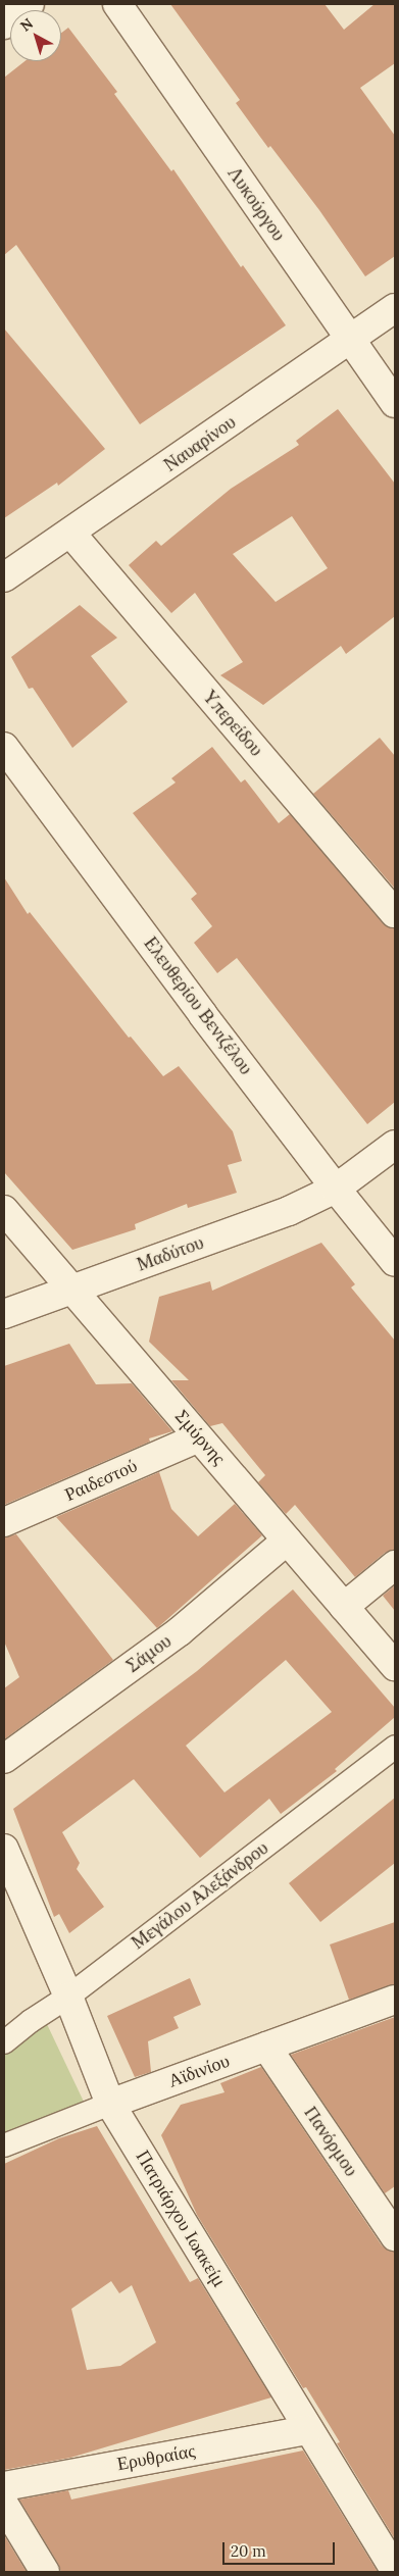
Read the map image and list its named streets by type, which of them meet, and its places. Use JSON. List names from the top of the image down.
{
  "streets": {
    "street": [
      "Λυκούργου",
      "Ναυαρίνου",
      "Υπερείδου",
      "Ελευθερίου Βενιζέλου",
      "Μαδύτου",
      "Σμύρνης",
      "Ραιδεστού",
      "Σάμου",
      "Μεγάλου Αλεξάνδρου",
      "Αϊδινίου",
      "Πανόρμου",
      "Πατριάρχου Ιωακείμ",
      "Ερυθραίας"
    ]
  },
  "crossings": [
    ["Λυκούργου", "Ναυαρίνου"],
    ["Ναυαρίνου", "Υπερείδου"],
    ["Ελευθερίου Βενιζέλου", "Μαδύτου"],
    ["Μαδύτου", "Σμύρνης"],
    ["Σμύρνης", "Ραιδεστού"],
    ["Σμύρνης", "Σάμου"],
    ["Μεγάλου Αλεξάνδρου", "Πατριάρχου Ιωακείμ"],
    ["Αϊδινίου", "Πανόρμου"],
    ["Αϊδινίου", "Πατριάρχου Ιωακείμ"],
    ["Πατριάρχου Ιωακείμ", "Ερυθραίας"]
  ],
  "scale_bar": "20 m",
  "north": "top left"
}
